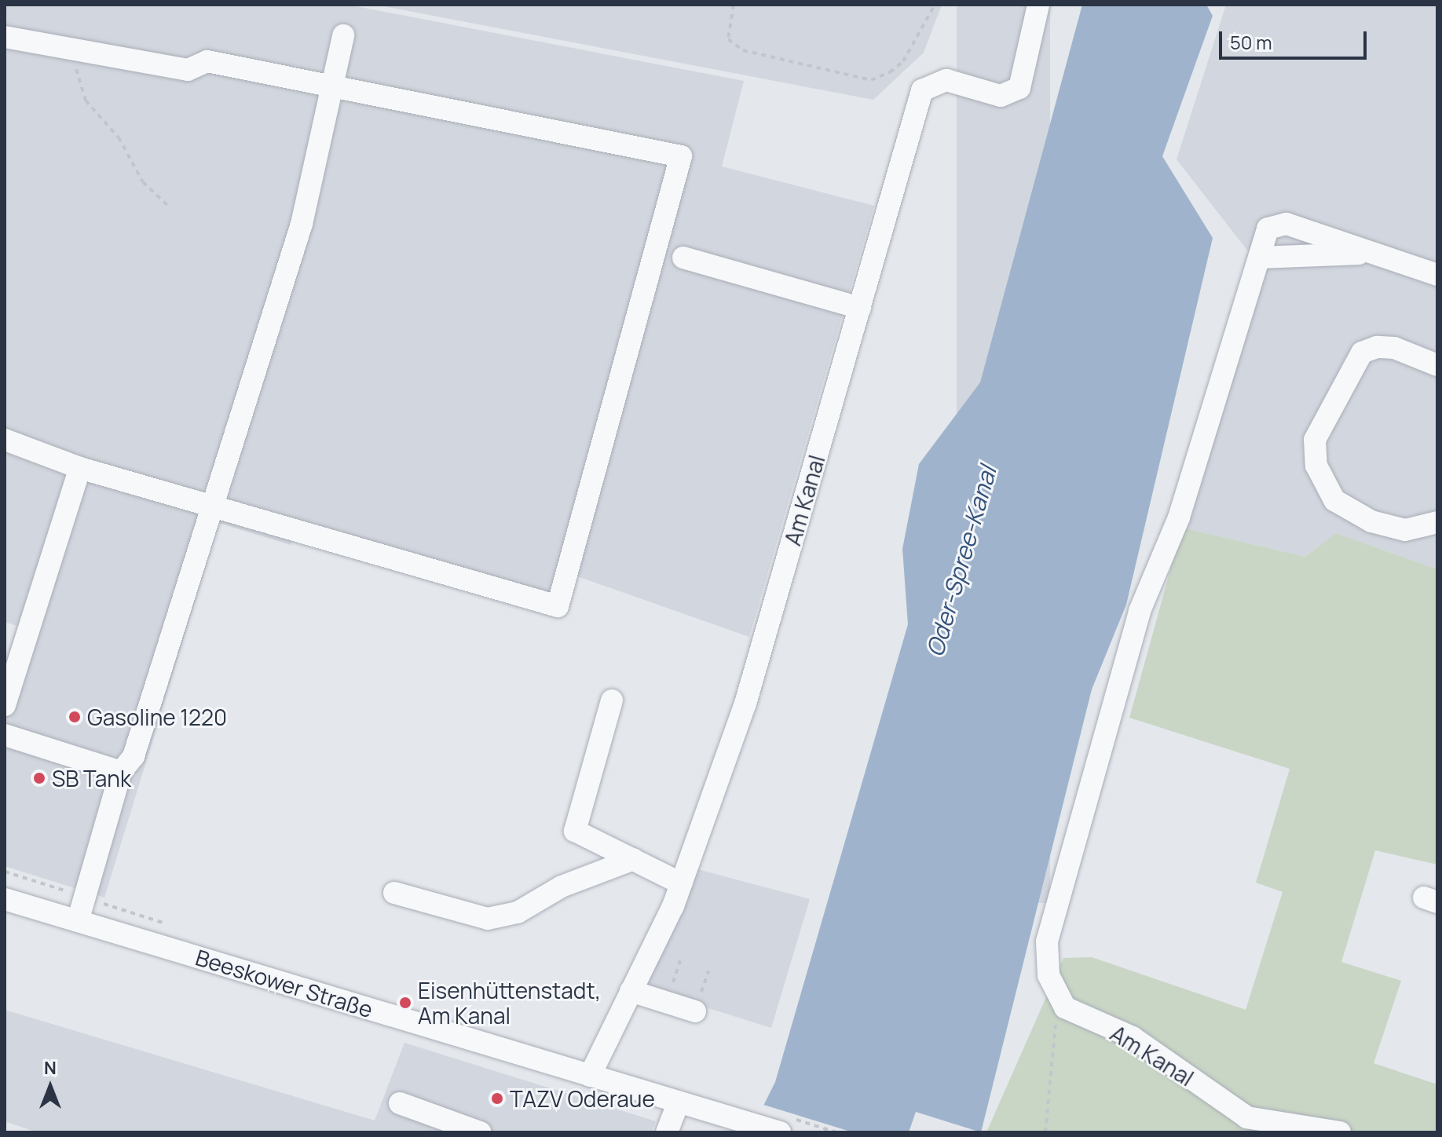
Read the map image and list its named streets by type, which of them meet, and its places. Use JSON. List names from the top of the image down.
{
  "streets": {
    "street": ["Am Kanal", "Beeskower Straße"]
  },
  "crossings": [
    ["Am Kanal", "Beeskower Straße"]
  ],
  "water": ["Oder-Spree-Kanal"],
  "places": [
    "Gasoline 1220",
    "SB Tank",
    "Eisenhüttenstadt, Am Kanal",
    "TAZV Oderaue"
  ],
  "scale_bar": "50 m",
  "north": "top"
}
